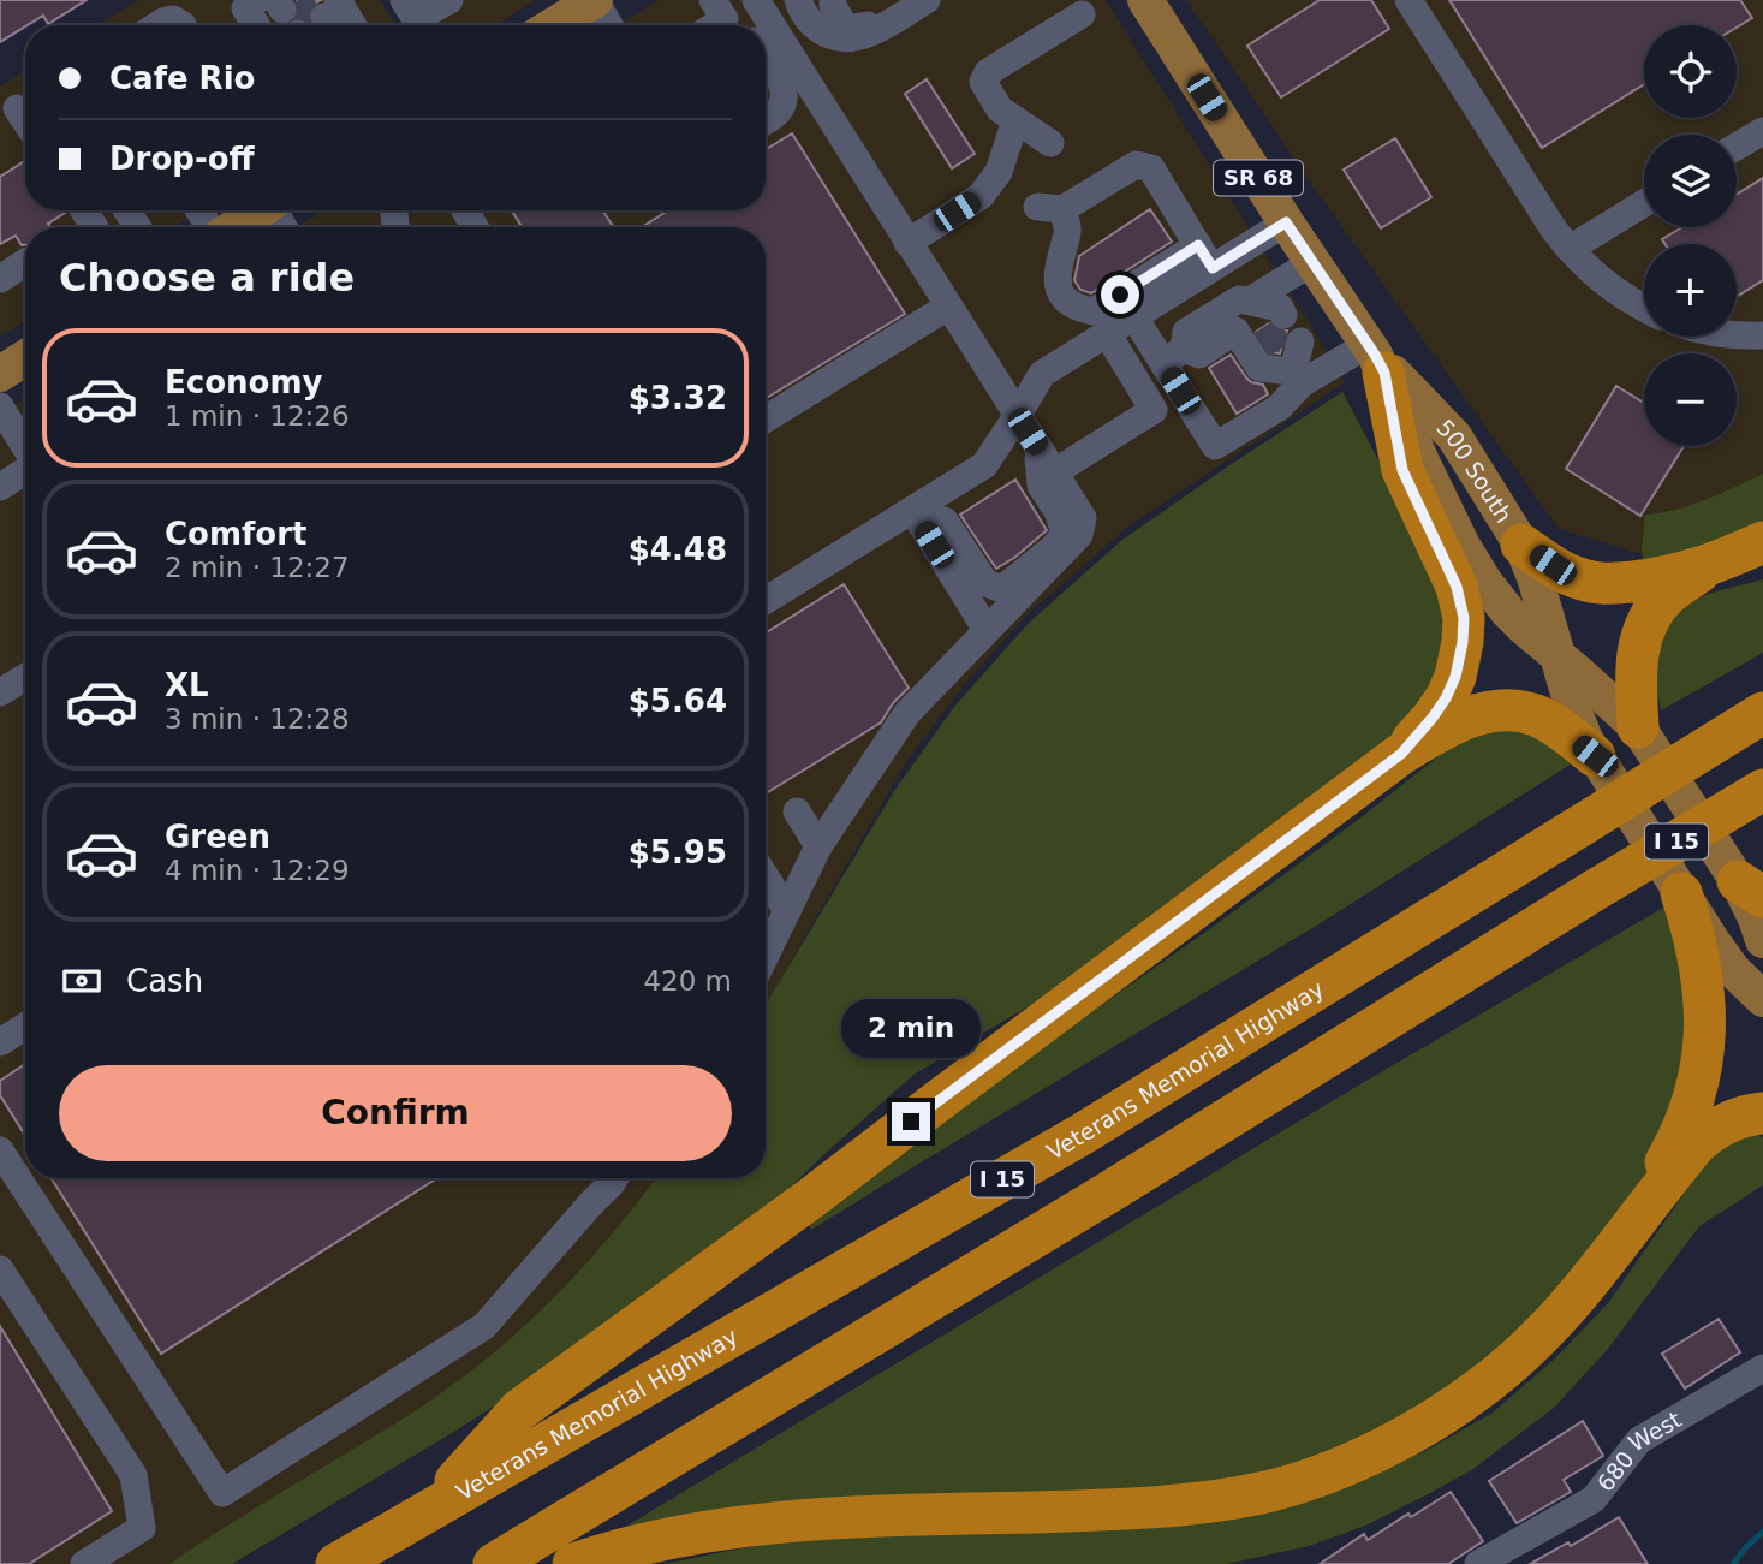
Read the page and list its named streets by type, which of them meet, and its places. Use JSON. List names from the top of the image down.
{
  "streets": {
    "highway": ["I 15", "Veterans Memorial Highway"],
    "main road": ["SR 68", "500 South"],
    "lane": ["680 West"]
  },
  "page": {
    "map_buttons": ["+", "−"],
    "banner": ["Cafe Rio", "Drop-off"],
    "heading": "Choose a ride",
    "list": [
      {
        "name": "Economy",
        "note": "1 min · 12:26",
        "value": "$3.32"
      },
      {
        "name": "Comfort",
        "note": "2 min · 12:27",
        "value": "$4.48"
      },
      {
        "name": "XL",
        "note": "3 min · 12:28",
        "value": "$5.64"
      },
      {
        "name": "Green",
        "note": "4 min · 12:29",
        "value": "$5.95"
      }
    ],
    "pay": ["Cash", "420 m"],
    "bubble": "2 min",
    "buttons": "Confirm"
  }
}
